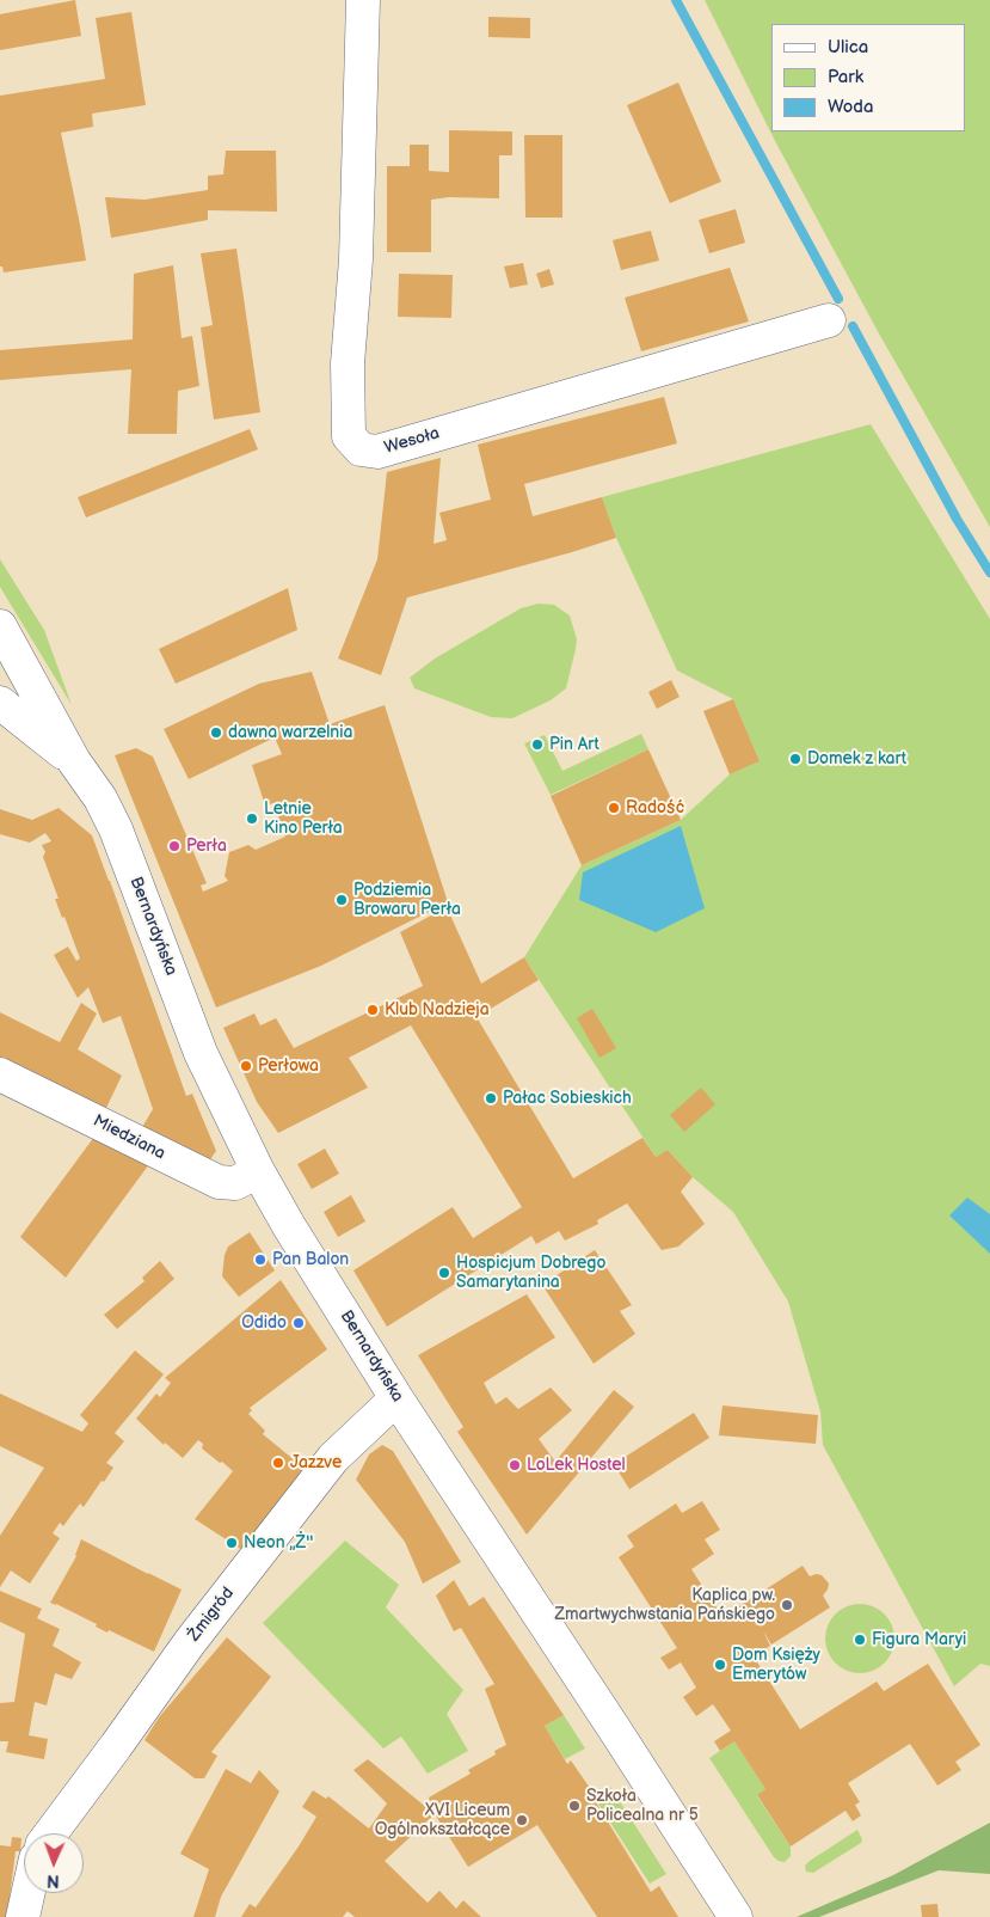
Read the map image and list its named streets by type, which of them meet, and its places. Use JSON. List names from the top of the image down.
{
  "streets": {
    "street": [
      "Wesoła",
      "Bernardyńska",
      "Miedziana",
      "Żmigród"
    ]
  },
  "crossings": [
    ["Bernardyńska", "Miedziana"],
    ["Bernardyńska", "Żmigród"]
  ],
  "places": [
    "dawna warzelnia",
    "Pin Art",
    "Domek z kart",
    "Radość",
    "Letnie Kino Perła",
    "Perła",
    "Podziemia Browaru Perła",
    "Klub Nadzieja",
    "Perłowa",
    "Pałac Sobieskich",
    "Pan Balon",
    "Hospicjum Dobrego Samarytanina",
    "Odido",
    "Jazzve",
    "LoLek Hostel",
    "Neon ,,Ż''",
    "Kaplica pw. Zmartwychwstania Pańskiego",
    "Figura Maryi",
    "Dom Księży Emerytów",
    "Szkoła Policealna nr 5",
    "XVI Liceum Ogólnokształcące"
  ],
  "legend": ["Ulica", "Park", "Woda"],
  "north": "bottom"
}
